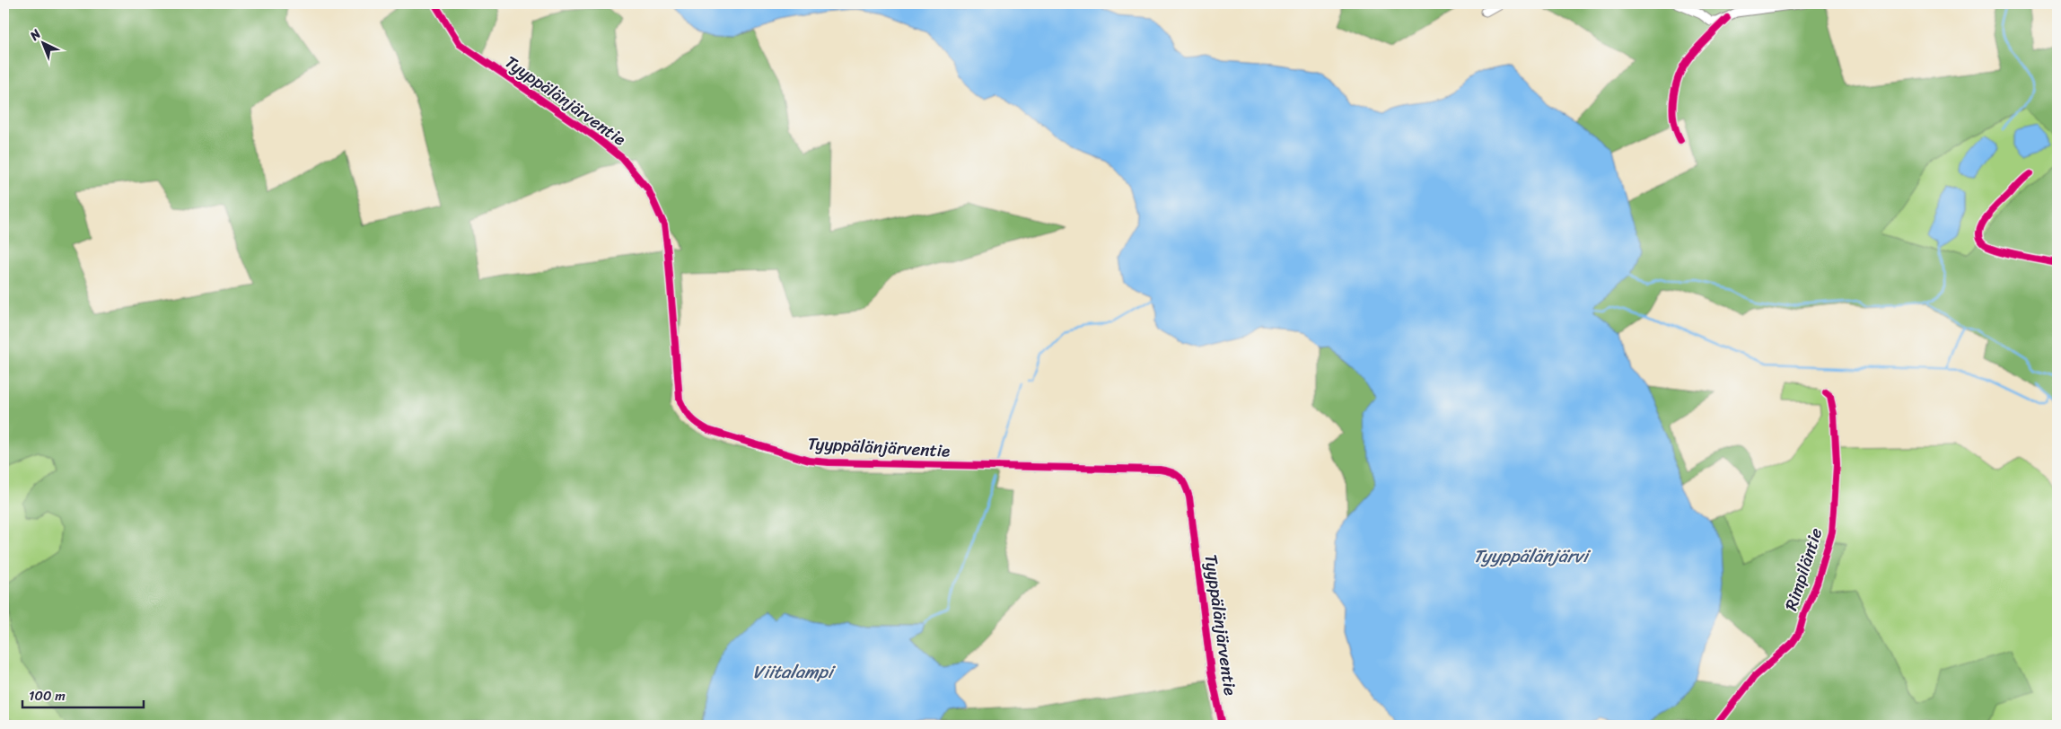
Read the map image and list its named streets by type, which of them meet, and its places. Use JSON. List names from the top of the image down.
{
  "streets": {
    "street": ["Tyyppälänjärventie", "Rimpiläntie"]
  },
  "water": ["Tyyppälänjärvi", "Viitalampi"],
  "scale_bar": "100 m",
  "north": "top left"
}
